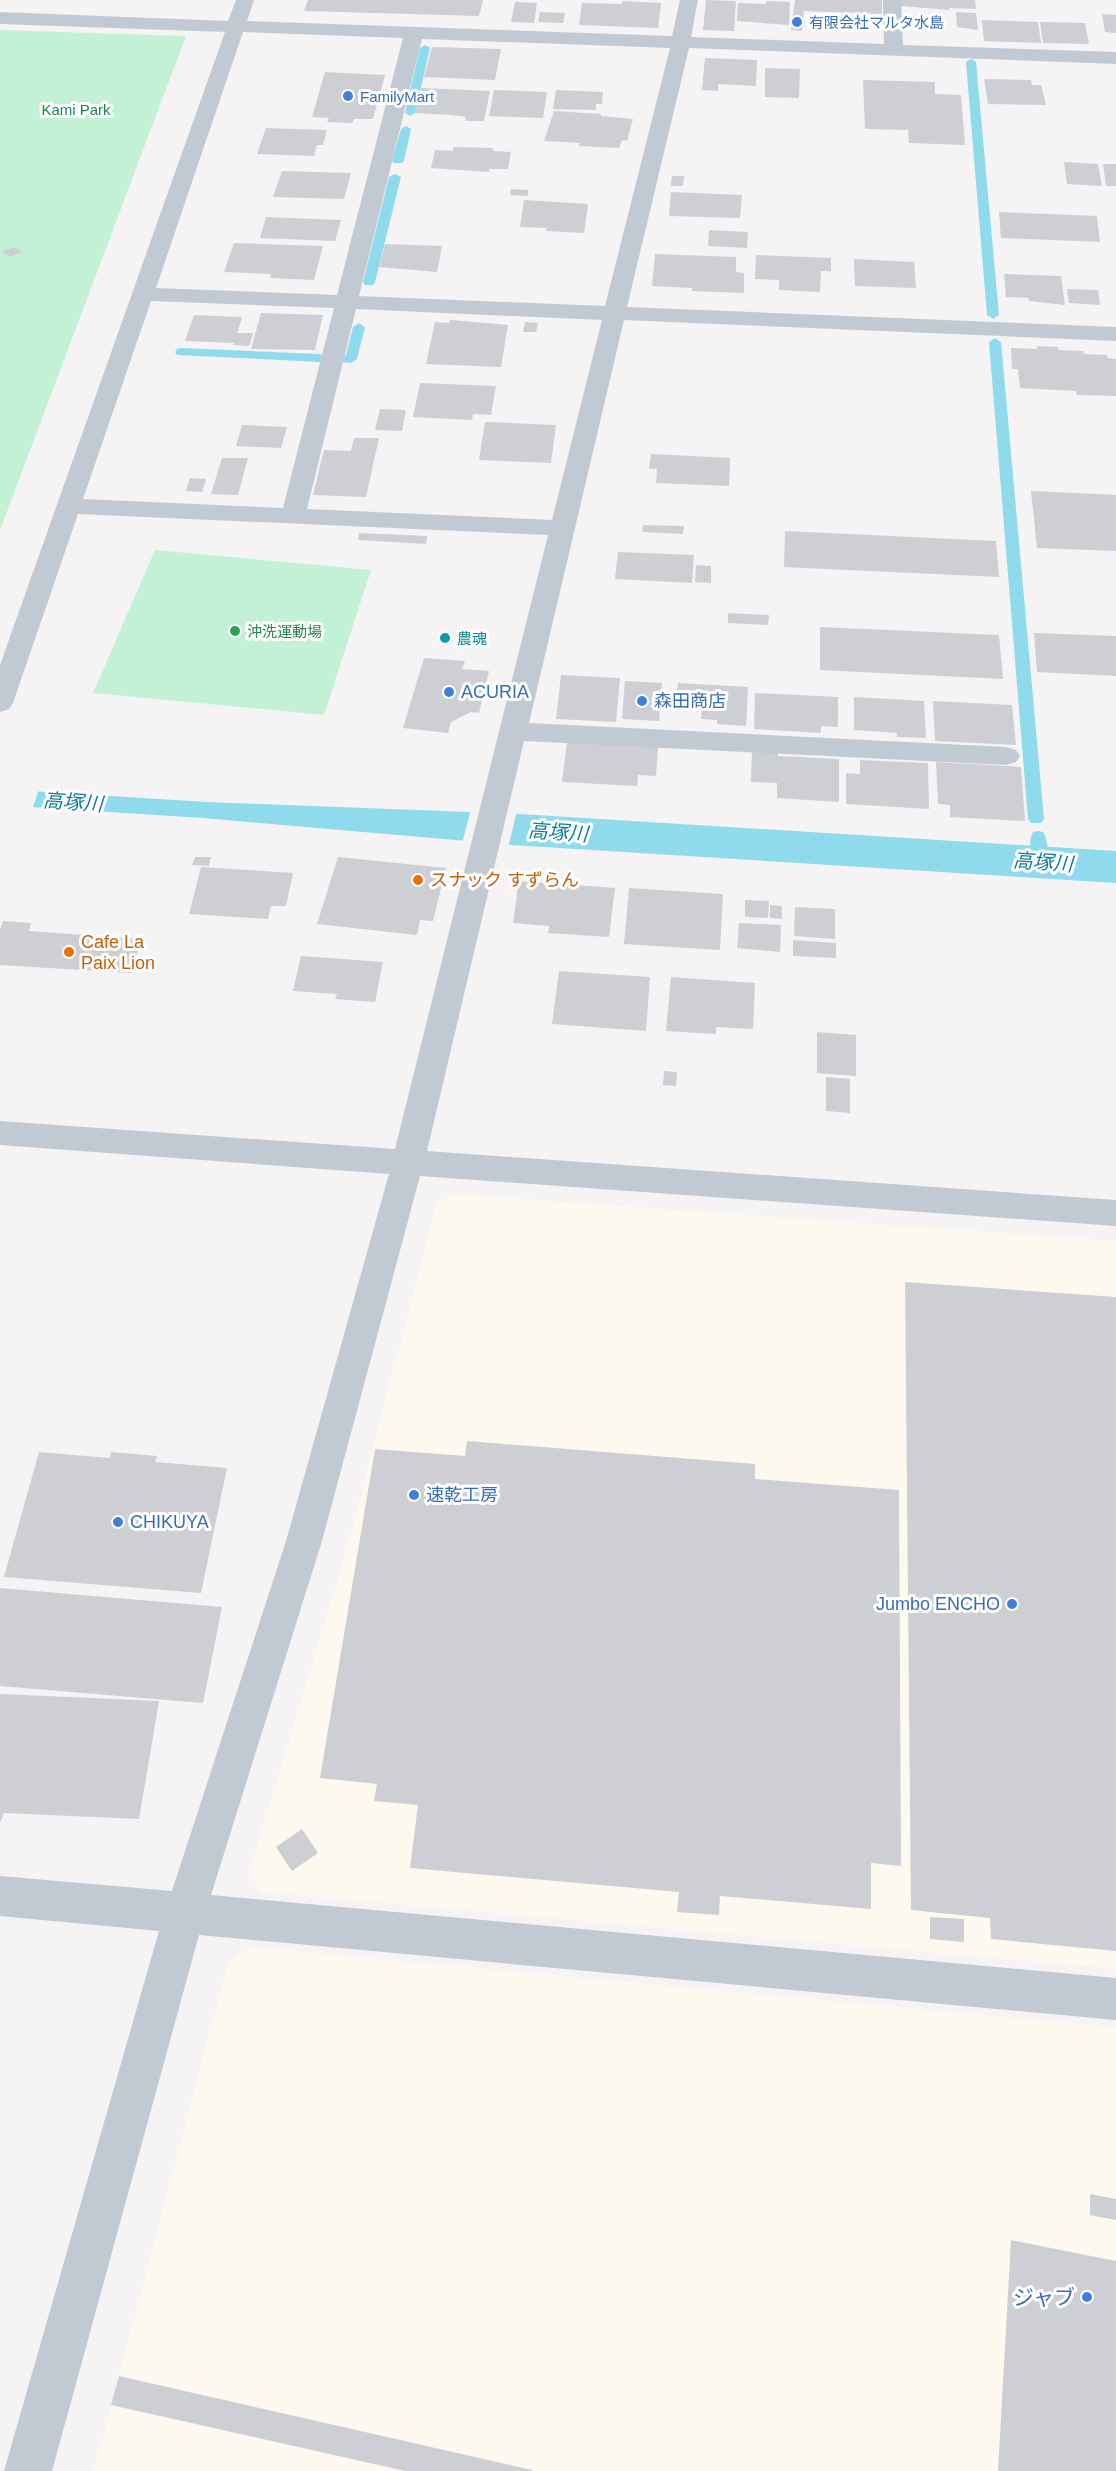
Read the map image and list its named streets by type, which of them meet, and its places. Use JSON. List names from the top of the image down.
{
  "water": ["高塚川"],
  "parks": ["Kami Park"],
  "places": [
    "有限会社マルタ水島",
    "FamilyMart",
    "沖洗運動場",
    "農魂",
    "ACURIA",
    "森田商店",
    "スナック すずらん",
    "Cafe La Paix Lion",
    "速乾工房",
    "CHIKUYA",
    "Jumbo ENCHO",
    "ジャブ"
  ]
}
